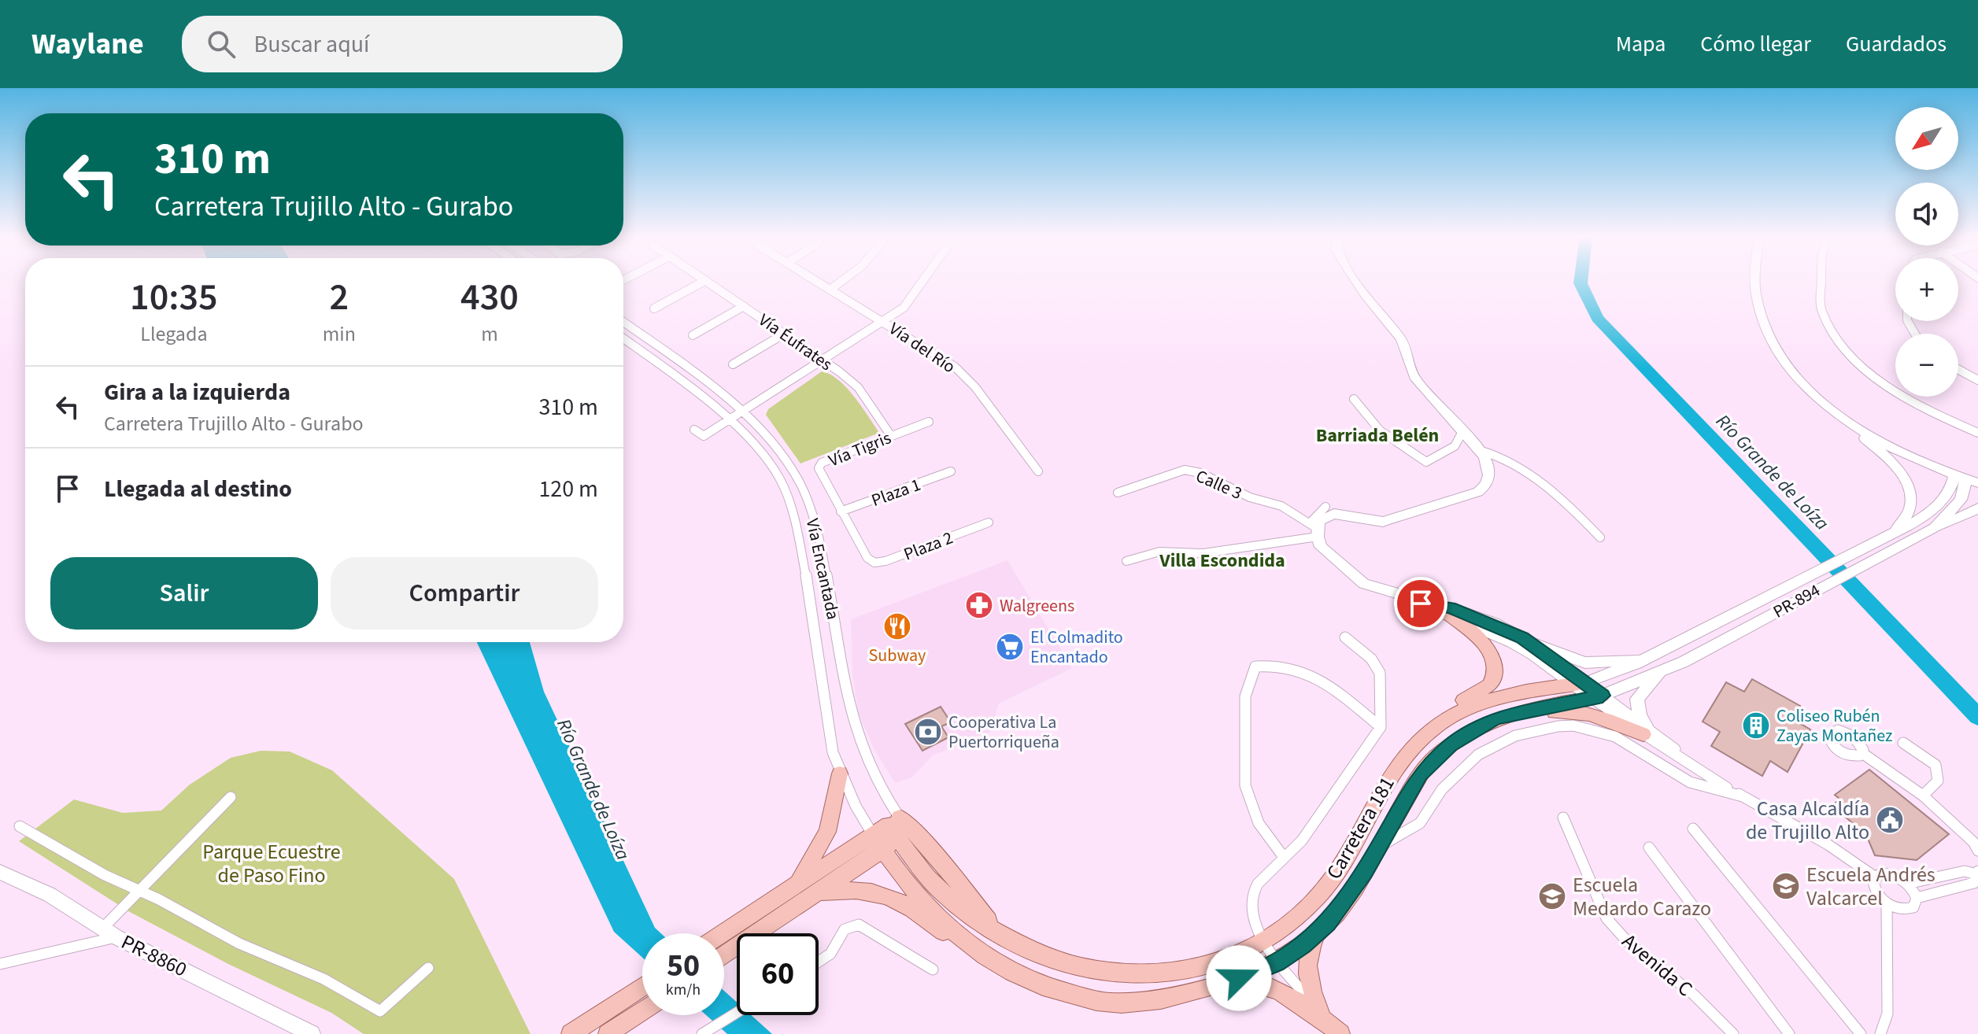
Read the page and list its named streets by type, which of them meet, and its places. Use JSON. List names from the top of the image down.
{
  "streets": {
    "main road": ["Carretera 181"],
    "street": [
      "Vía Éufrates",
      "Vía del Río",
      "Vía Tigris",
      "Calle 3",
      "Plaza 1",
      "Plaza 2",
      "Vía Encantada",
      "PR-894",
      "PR-8860",
      "Avenida C"
    ]
  },
  "crossings": [
    ["Vía Éufrates", "Vía Tigris"],
    ["Vía Tigris", "Plaza 1"],
    ["Vía Tigris", "Plaza 2"],
    ["Vía Encantada", "Carretera 181"],
    ["PR-894", "Carretera 181"]
  ],
  "districts": ["Barriada Belén", "Villa Escondida"],
  "water": ["Río Grande de Loíza"],
  "parks": ["Parque Ecuestre de Paso Fino"],
  "places": {
    "pharmacy": ["Walgreens"],
    "restaurant": ["Subway"],
    "supermarket": ["El Colmadito Encantado"],
    "building": ["Coliseo Rubén Zayas Montañez"],
    "bank": ["Cooperativa La Puertorriqueña"],
    "public building": ["Casa Alcaldía de Trujillo Alto"],
    "school or university": ["Escuela Andrés Valcarcel", "Escuela Medardo Carazo"]
  },
  "north": "bottom left",
  "page": {
    "header": "Waylane",
    "search": "Buscar aquí",
    "nav": ["Mapa", "Cómo llegar", "Guardados"],
    "map_buttons": ["+", "−"],
    "turn": ["310 m", "Carretera Trujillo Alto - Gurabo"],
    "eta": [
      "10:35",
      "Llegada",
      "2",
      "min",
      "430",
      "m"
    ],
    "list": [
      {
        "name": "Gira a la izquierda",
        "note": "Carretera Trujillo Alto - Gurabo",
        "value": "310 m"
      },
      {
        "name": "Llegada al destino",
        "value": "120 m"
      }
    ],
    "buttons": ["Salir", "Compartir"],
    "speed": "50 km/h",
    "limit": "60"
  }
}
